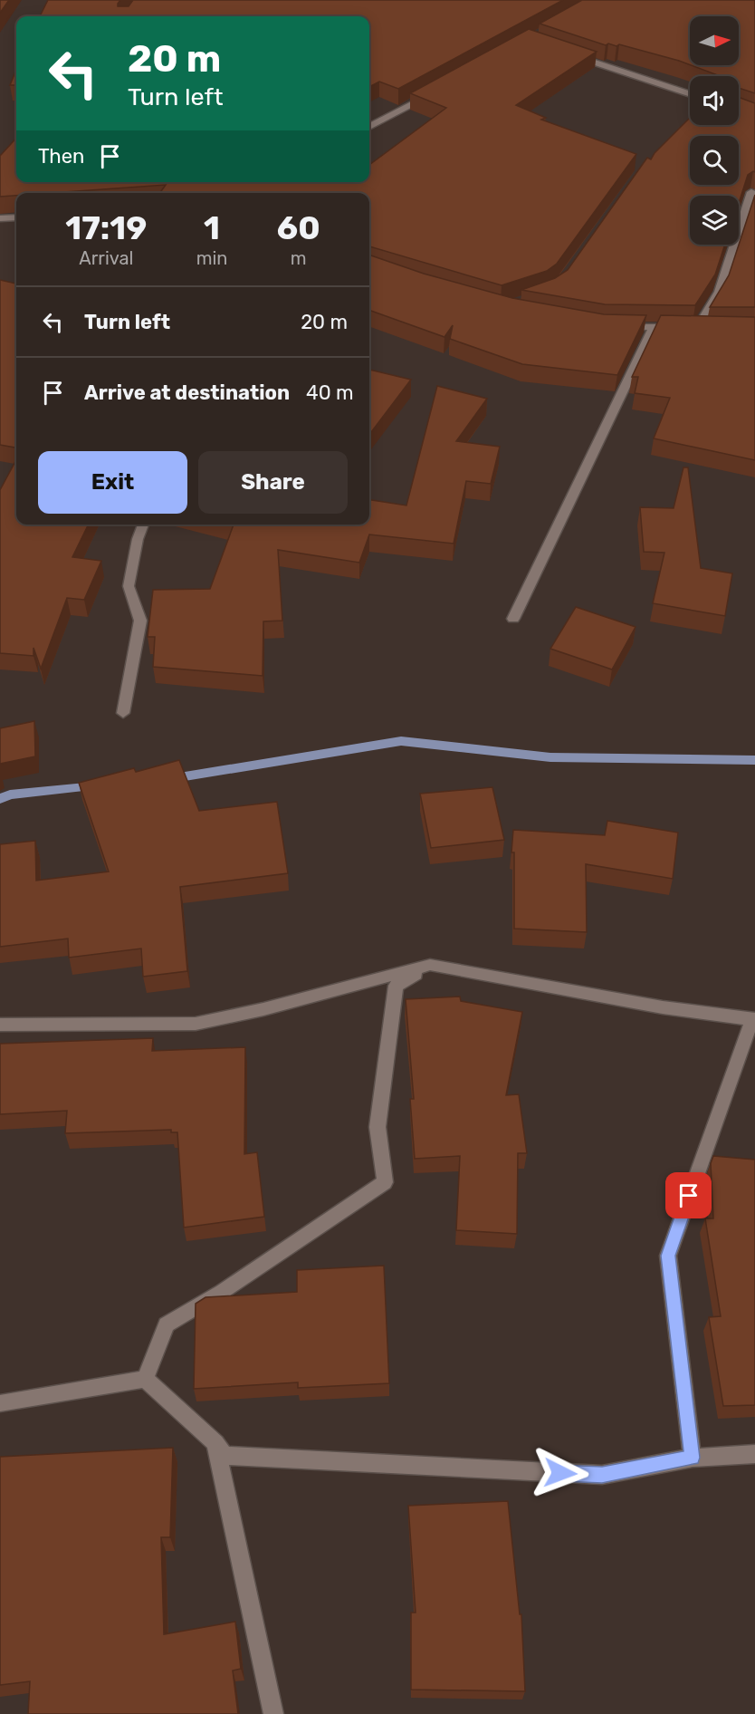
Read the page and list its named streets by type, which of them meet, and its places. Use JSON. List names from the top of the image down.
{
  "north": "right",
  "page": {
    "turn": ["20 m", "Turn left"],
    "then": "Then",
    "eta": [
      "17:19",
      "Arrival",
      "1",
      "min",
      "60",
      "m"
    ],
    "list": [
      {
        "name": "Turn left",
        "value": "20 m"
      },
      {
        "name": "Arrive at destination",
        "value": "40 m"
      }
    ],
    "buttons": ["Exit", "Share"]
  }
}
